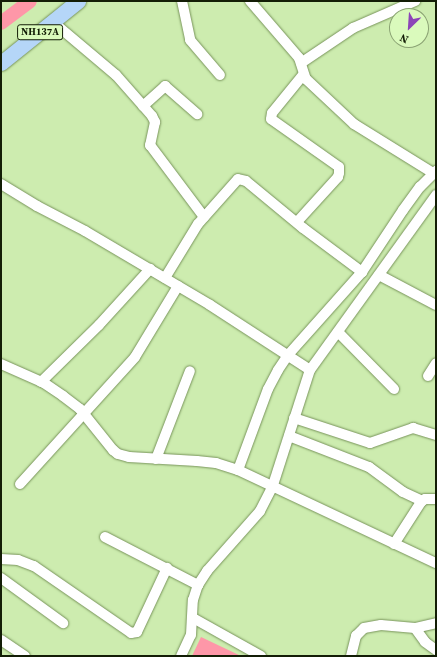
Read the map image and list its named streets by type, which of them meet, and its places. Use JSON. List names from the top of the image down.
{
  "streets": {
    "highway": ["NH137A"]
  },
  "north": "bottom left"
}
